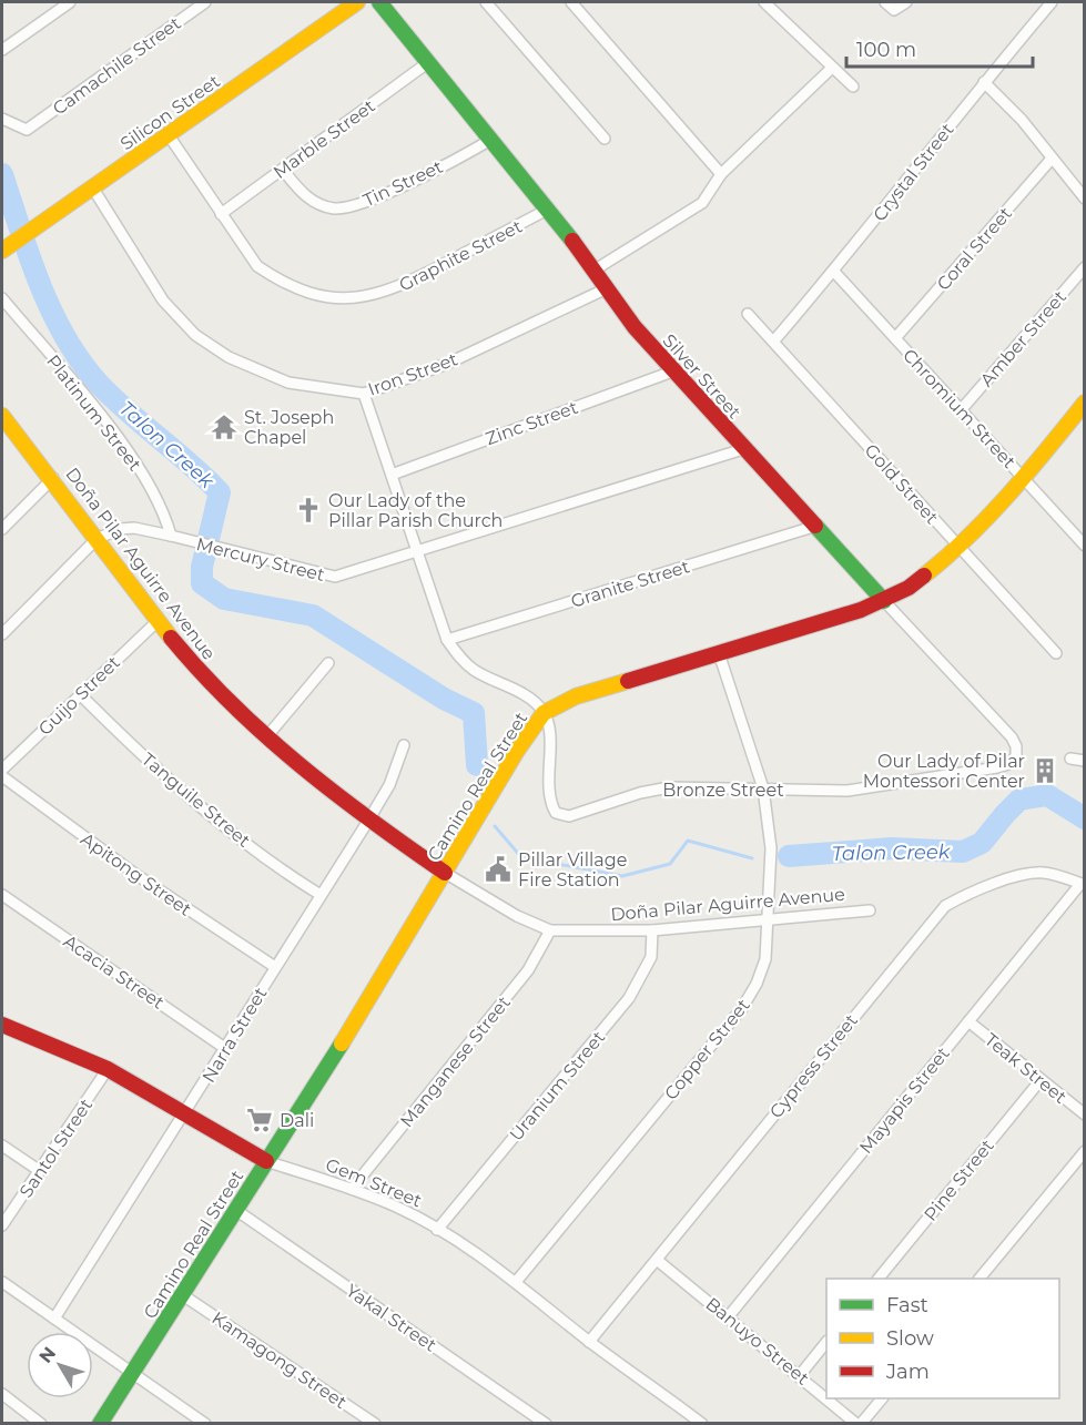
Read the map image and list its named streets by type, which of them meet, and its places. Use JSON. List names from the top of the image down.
{
  "streets": {
    "street": [
      "Camachile Street",
      "Silicon Street",
      "Marble Street",
      "Crystal Street",
      "Tin Street",
      "Coral Street",
      "Graphite Street",
      "Amber Street",
      "Iron Street",
      "Silver Street",
      "Chromium Street",
      "Platinum Street",
      "Zinc Street",
      "Gold Street",
      "Mercury Street",
      "Doña Pilar Aguirre Avenue",
      "Granite Street",
      "Guijo Street",
      "Camino Real Street",
      "Bronze Street",
      "Tanguile Street",
      "Apitong Street",
      "Acacia Street",
      "Narra Street",
      "Copper Street",
      "Manganese Street",
      "Cypress Street",
      "Teak Street",
      "Uranium Street",
      "Mayapis Street",
      "Santol Street",
      "Pine Street",
      "Gem Street",
      "Yakal Street",
      "Banuyo Street",
      "Kamagong Street"
    ]
  },
  "crossings": [
    ["Silicon Street", "Graphite Street"],
    ["Silicon Street", "Iron Street"],
    ["Marble Street", "Tin Street"],
    ["Marble Street", "Graphite Street"],
    ["Marble Street", "Silver Street"],
    ["Crystal Street", "Chromium Street"],
    ["Crystal Street", "Gold Street"],
    ["Tin Street", "Silver Street"],
    ["Coral Street", "Chromium Street"],
    ["Graphite Street", "Silver Street"],
    ["Amber Street", "Chromium Street"],
    ["Iron Street", "Silver Street"],
    ["Silver Street", "Zinc Street"],
    ["Silver Street", "Mercury Street"],
    ["Silver Street", "Granite Street"],
    ["Silver Street", "Camino Real Street"],
    ["Silver Street", "Bronze Street"],
    ["Chromium Street", "Camino Real Street"],
    ["Platinum Street", "Mercury Street"],
    ["Gold Street", "Camino Real Street"],
    ["Mercury Street", "Doña Pilar Aguirre Avenue"],
    ["Doña Pilar Aguirre Avenue", "Guijo Street"],
    ["Doña Pilar Aguirre Avenue", "Camino Real Street"],
    ["Doña Pilar Aguirre Avenue", "Narra Street"],
    ["Doña Pilar Aguirre Avenue", "Copper Street"],
    ["Doña Pilar Aguirre Avenue", "Manganese Street"],
    ["Doña Pilar Aguirre Avenue", "Uranium Street"],
    ["Guijo Street", "Tanguile Street"],
    ["Camino Real Street", "Bronze Street"],
    ["Camino Real Street", "Copper Street"],
    ["Camino Real Street", "Gem Street"],
    ["Camino Real Street", "Yakal Street"],
    ["Camino Real Street", "Kamagong Street"],
    ["Bronze Street", "Copper Street"],
    ["Tanguile Street", "Narra Street"],
    ["Apitong Street", "Narra Street"],
    ["Acacia Street", "Narra Street"],
    ["Narra Street", "Gem Street"],
    ["Copper Street", "Gem Street"],
    ["Manganese Street", "Gem Street"],
    ["Cypress Street", "Mayapis Street"],
    ["Cypress Street", "Gem Street"],
    ["Cypress Street", "Banuyo Street"],
    ["Teak Street", "Mayapis Street"],
    ["Teak Street", "Pine Street"],
    ["Uranium Street", "Gem Street"],
    ["Mayapis Street", "Banuyo Street"],
    ["Santol Street", "Gem Street"]
  ],
  "water": ["Talon Creek"],
  "places": {
    "temple": ["St. Joseph Chapel"],
    "church": ["Our Lady of the Pillar Parish Church"],
    "building": ["Our Lady of Pilar Montessori Center"],
    "public building": ["Pillar Village Fire Station"],
    "supermarket": ["Dali"]
  },
  "legend": ["Fast", "Slow", "Jam"],
  "scale_bar": "100 m",
  "north": "top left"
}
